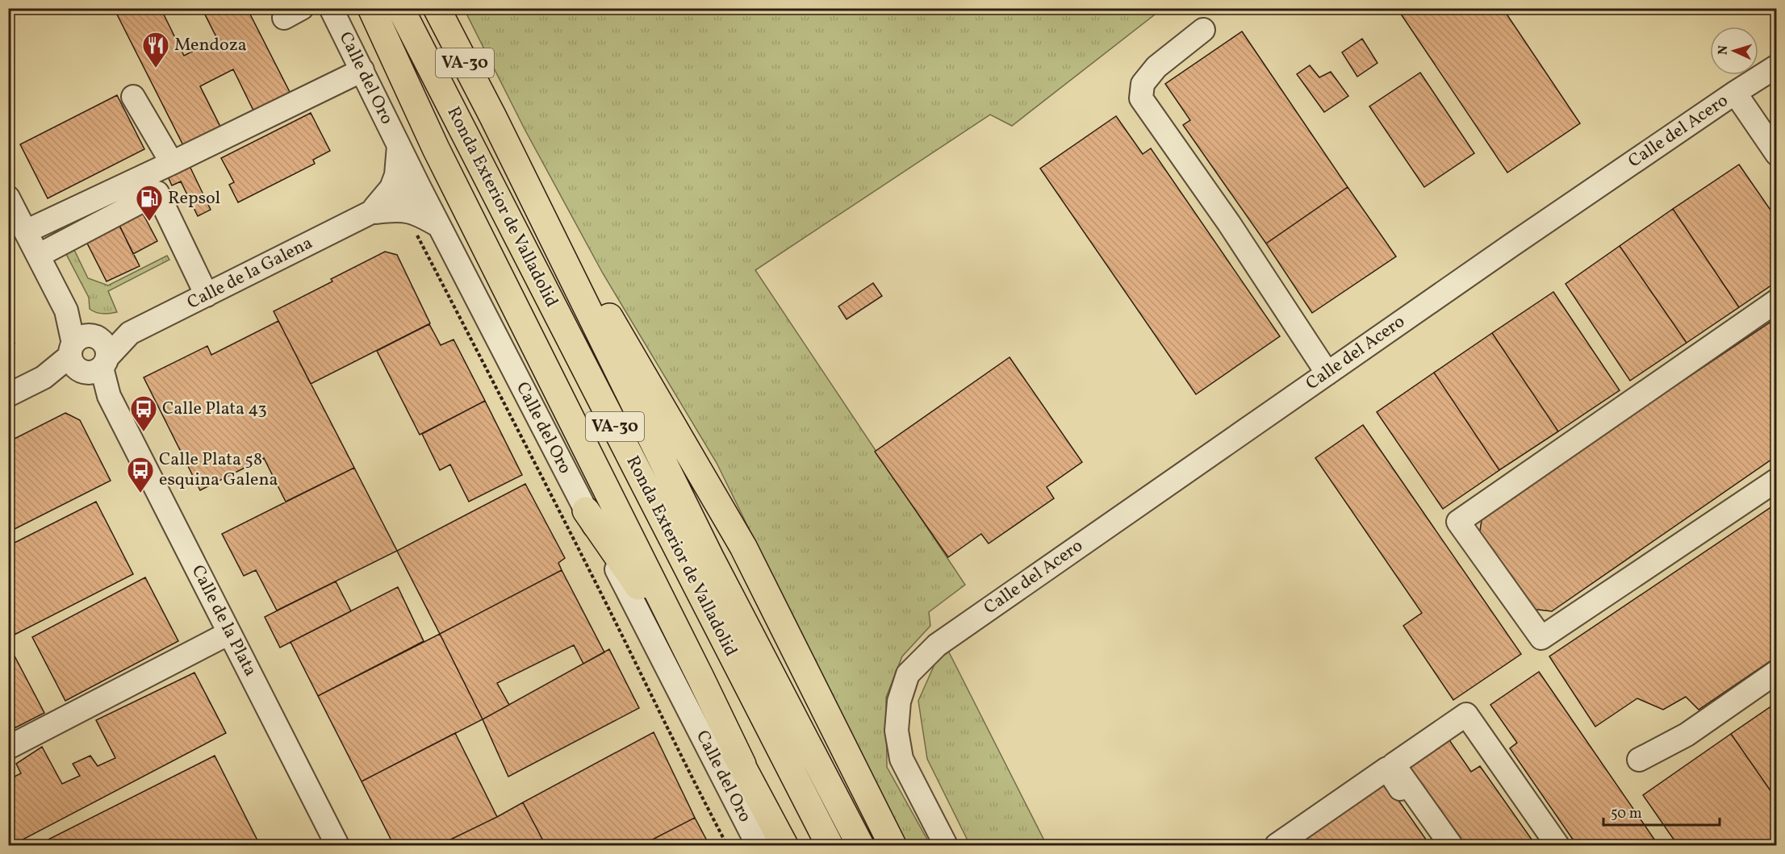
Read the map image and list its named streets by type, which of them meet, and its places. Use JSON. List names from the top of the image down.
{
  "streets": {
    "highway": ["VA-30", "Ronda Exterior de Valladolid"],
    "street": [
      "Calle del Oro",
      "Calle del Acero",
      "Calle de la Galena",
      "Calle de la Plata"
    ]
  },
  "crossings": [
    ["Calle del Oro", "Calle de la Galena"],
    ["Calle de la Galena", "Calle de la Plata"]
  ],
  "places": {
    "restaurant": ["Mendoza"],
    "fuel station": ["Repsol"],
    "bus stop": ["Calle Plata 43", "Calle Plata 58 esquina Galena"]
  },
  "scale_bar": "50 m",
  "north": "left"
}
